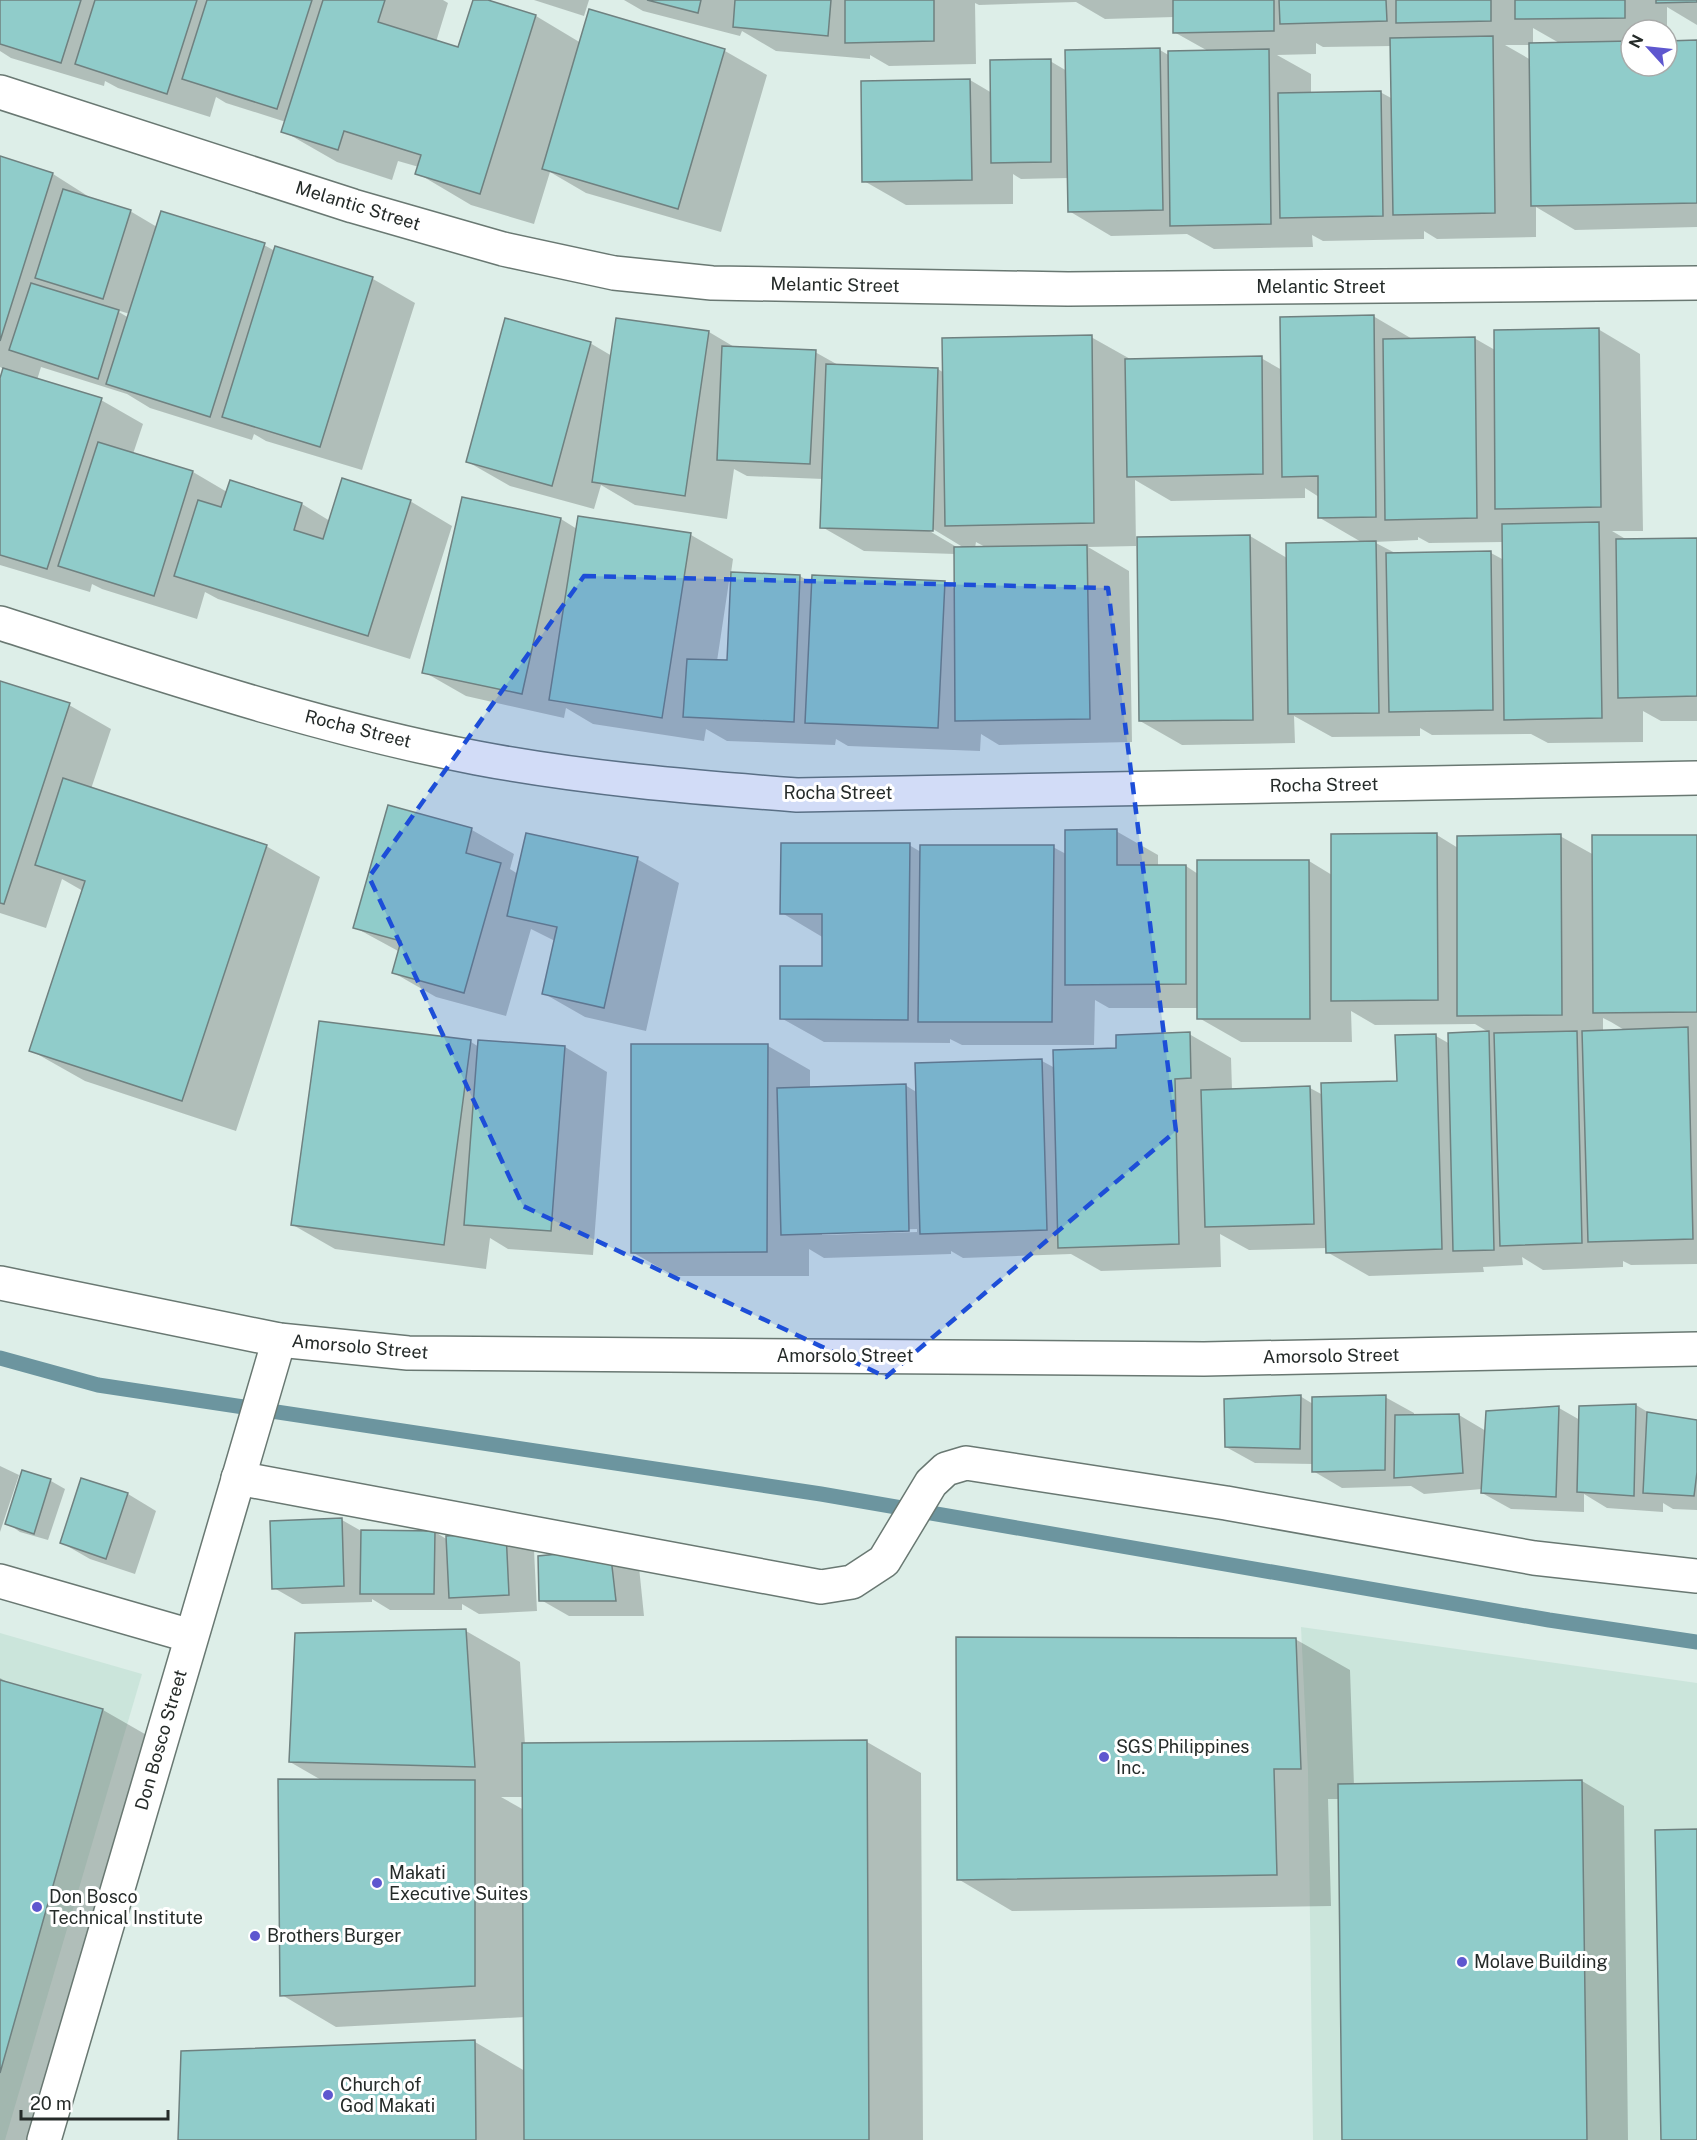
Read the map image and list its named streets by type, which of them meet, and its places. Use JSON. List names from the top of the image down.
{
  "streets": {
    "street": [
      "Melantic Street",
      "Rocha Street",
      "Amorsolo Street",
      "Don Bosco Street"
    ]
  },
  "crossings": [
    ["Amorsolo Street", "Don Bosco Street"]
  ],
  "places": [
    "SGS Philippines Inc.",
    "Makati Executive Suites",
    "Don Bosco Technical Institute",
    "Brothers Burger",
    "Molave Building",
    "Church of God Makati"
  ],
  "scale_bar": "20 m",
  "north": "top left"
}
